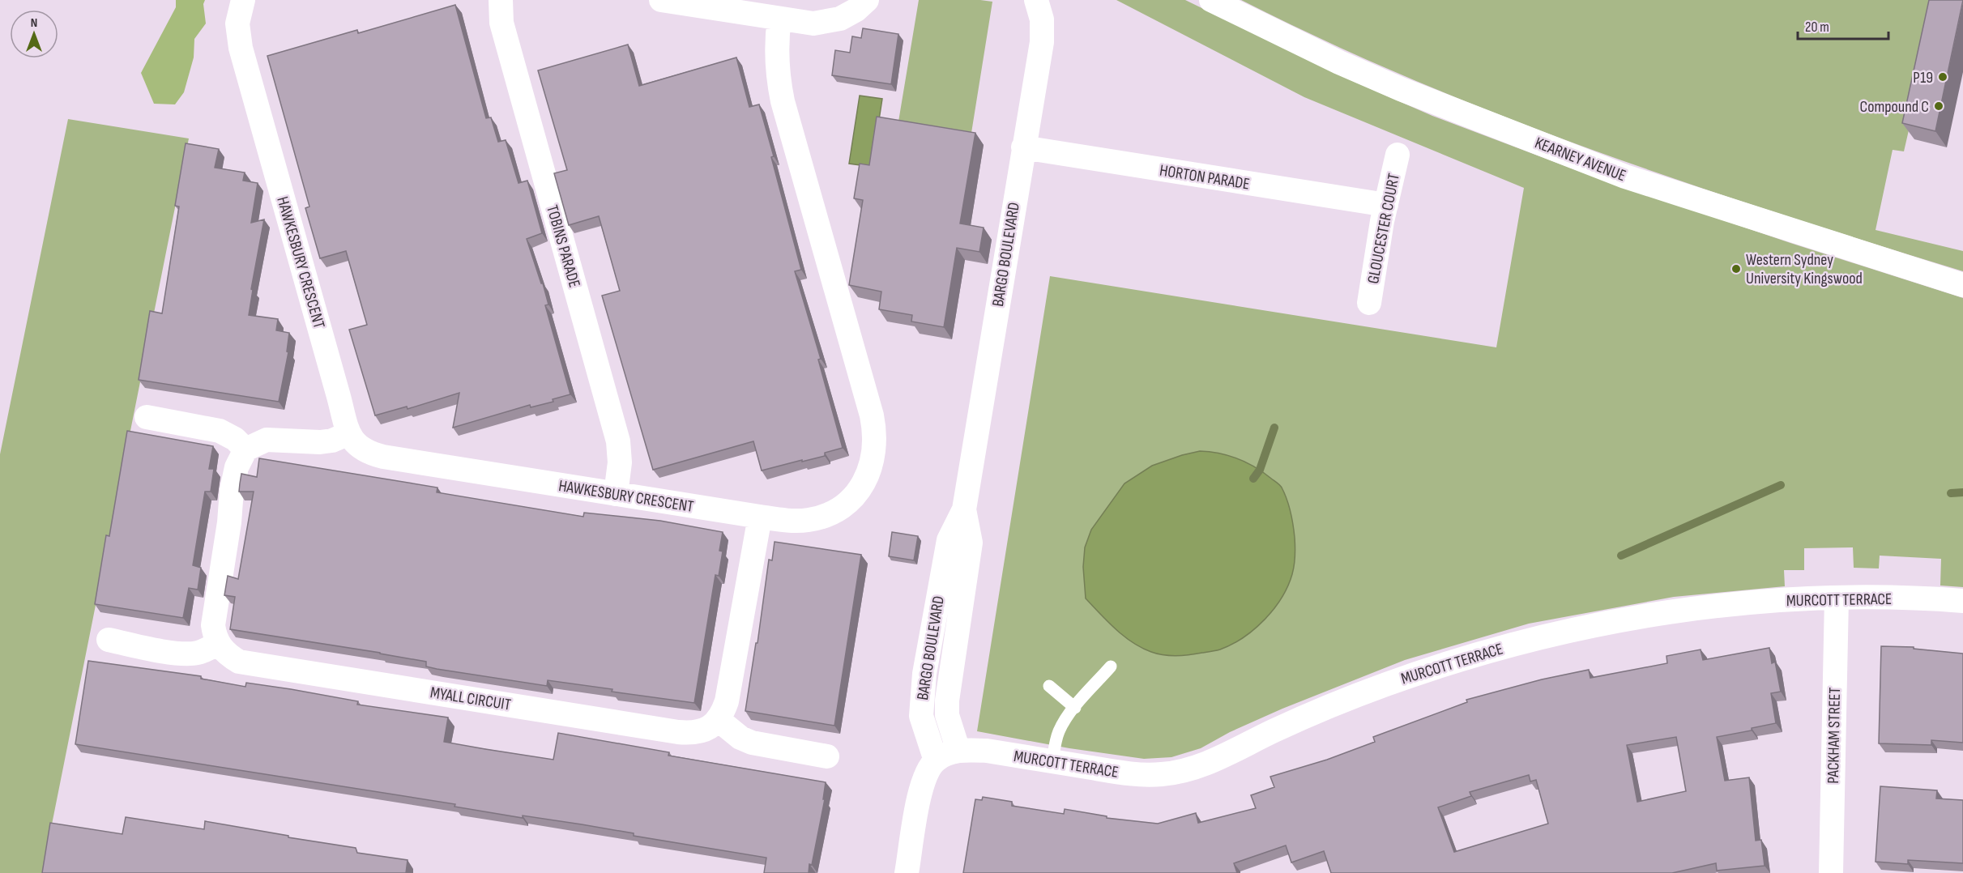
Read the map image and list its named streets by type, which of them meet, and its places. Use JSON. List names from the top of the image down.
{
  "streets": {
    "street": [
      "KEARNEY AVENUE",
      "HORTON PARADE",
      "GLOUCESTER COURT",
      "TOBINS PARADE",
      "BARGO BOULEVARD",
      "HAWKESBURY CRESCENT",
      "MURCOTT TERRACE",
      "MYALL CIRCUIT",
      "PACKHAM STREET"
    ]
  },
  "crossings": [
    ["HORTON PARADE", "GLOUCESTER COURT"],
    ["HORTON PARADE", "BARGO BOULEVARD"],
    ["TOBINS PARADE", "HAWKESBURY CRESCENT"],
    ["BARGO BOULEVARD", "MURCOTT TERRACE"],
    ["MURCOTT TERRACE", "PACKHAM STREET"]
  ],
  "places": ["P19", "Compound C", "Western Sydney University Kingswood"],
  "scale_bar": "20 m",
  "north": "top"
}
